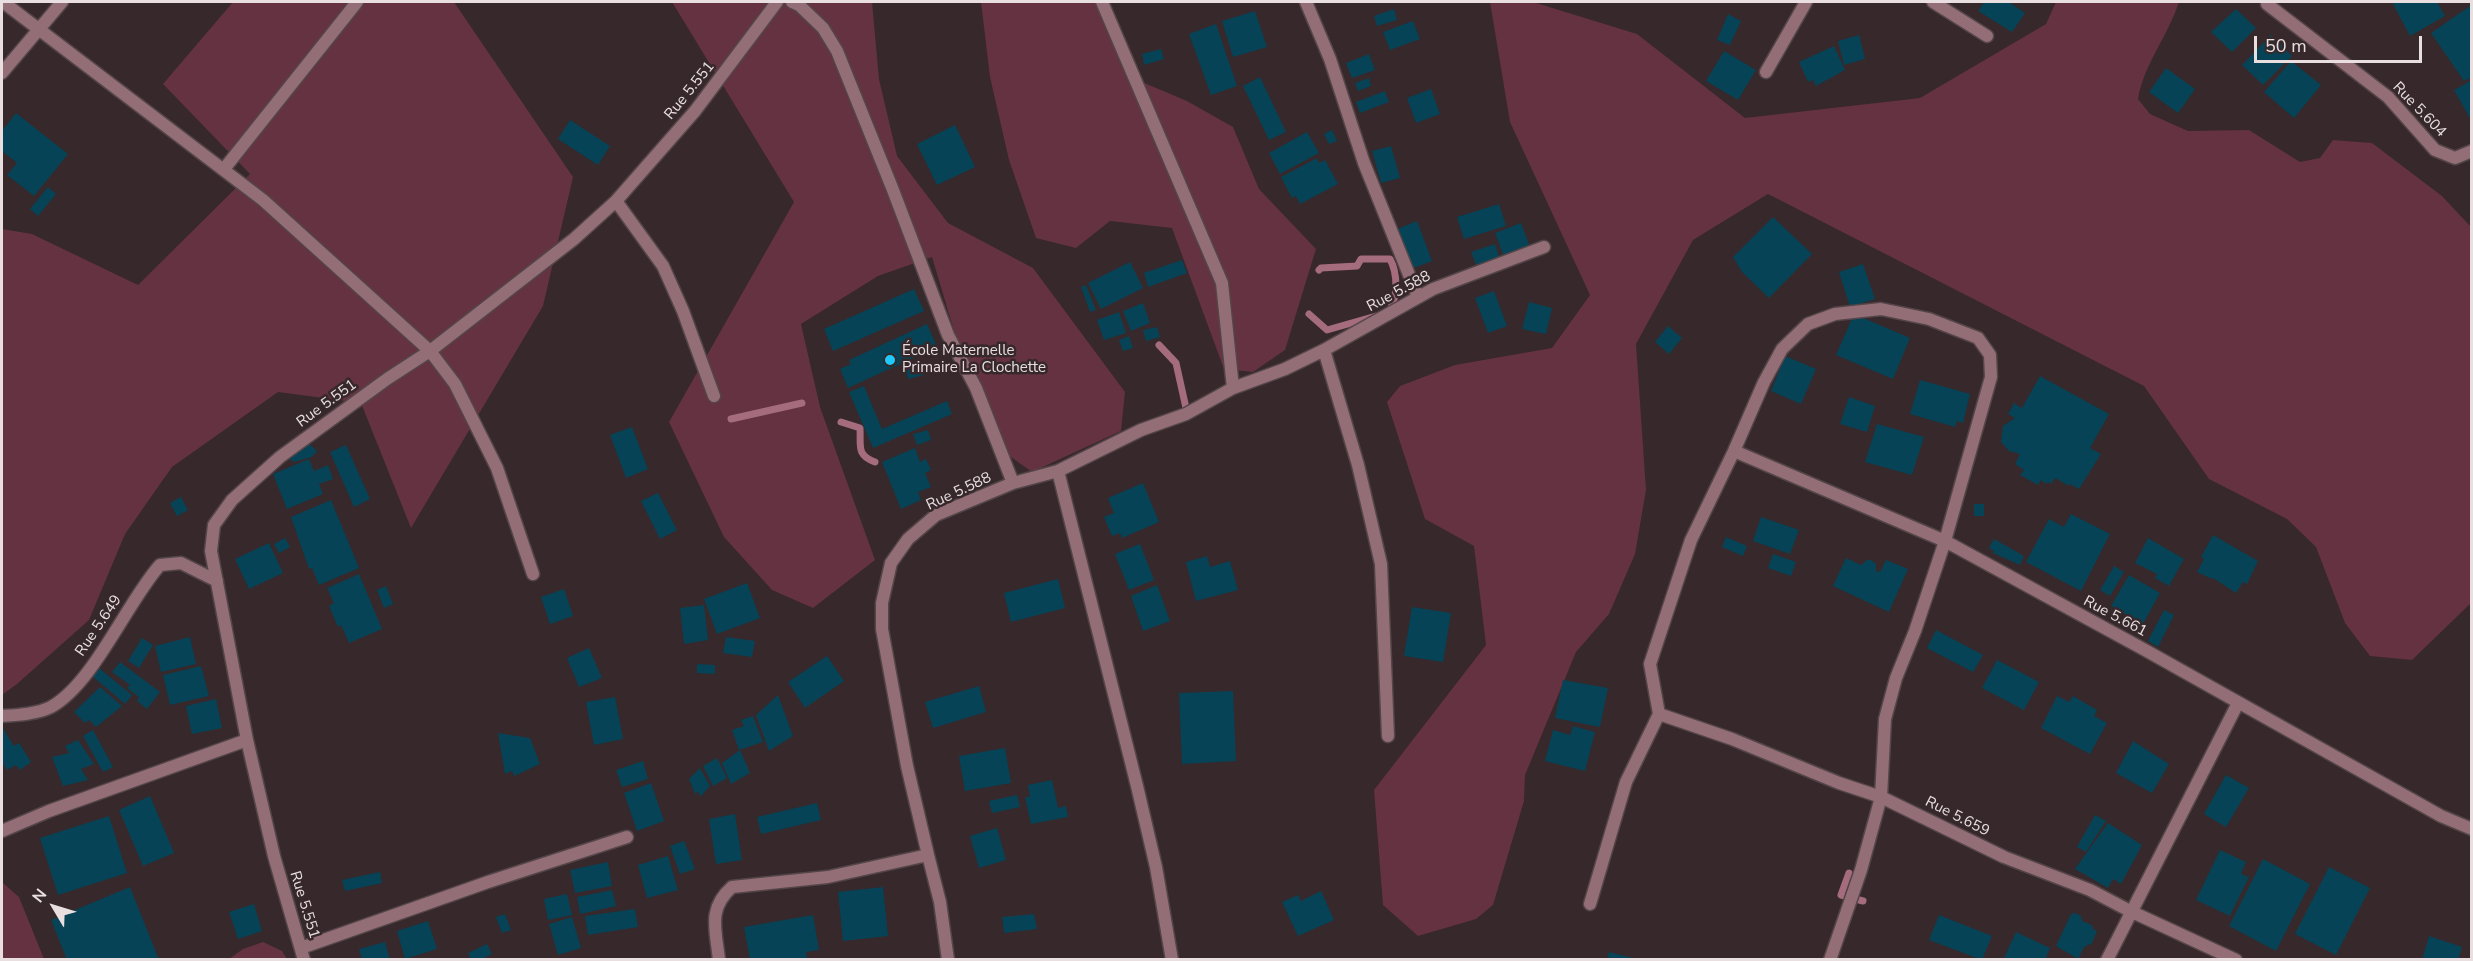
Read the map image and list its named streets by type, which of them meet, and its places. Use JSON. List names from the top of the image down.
{
  "streets": {
    "street": [
      "Rue 5.551",
      "Rue 5.604",
      "Rue 5.588",
      "Rue 5.661",
      "Rue 5.649",
      "Rue 5.659"
    ]
  },
  "crossings": [
    ["Rue 5.551", "Rue 5.649"]
  ],
  "places": ["École Maternelle Primaire La Clochette"],
  "scale_bar": "50 m",
  "north": "top left"
}
